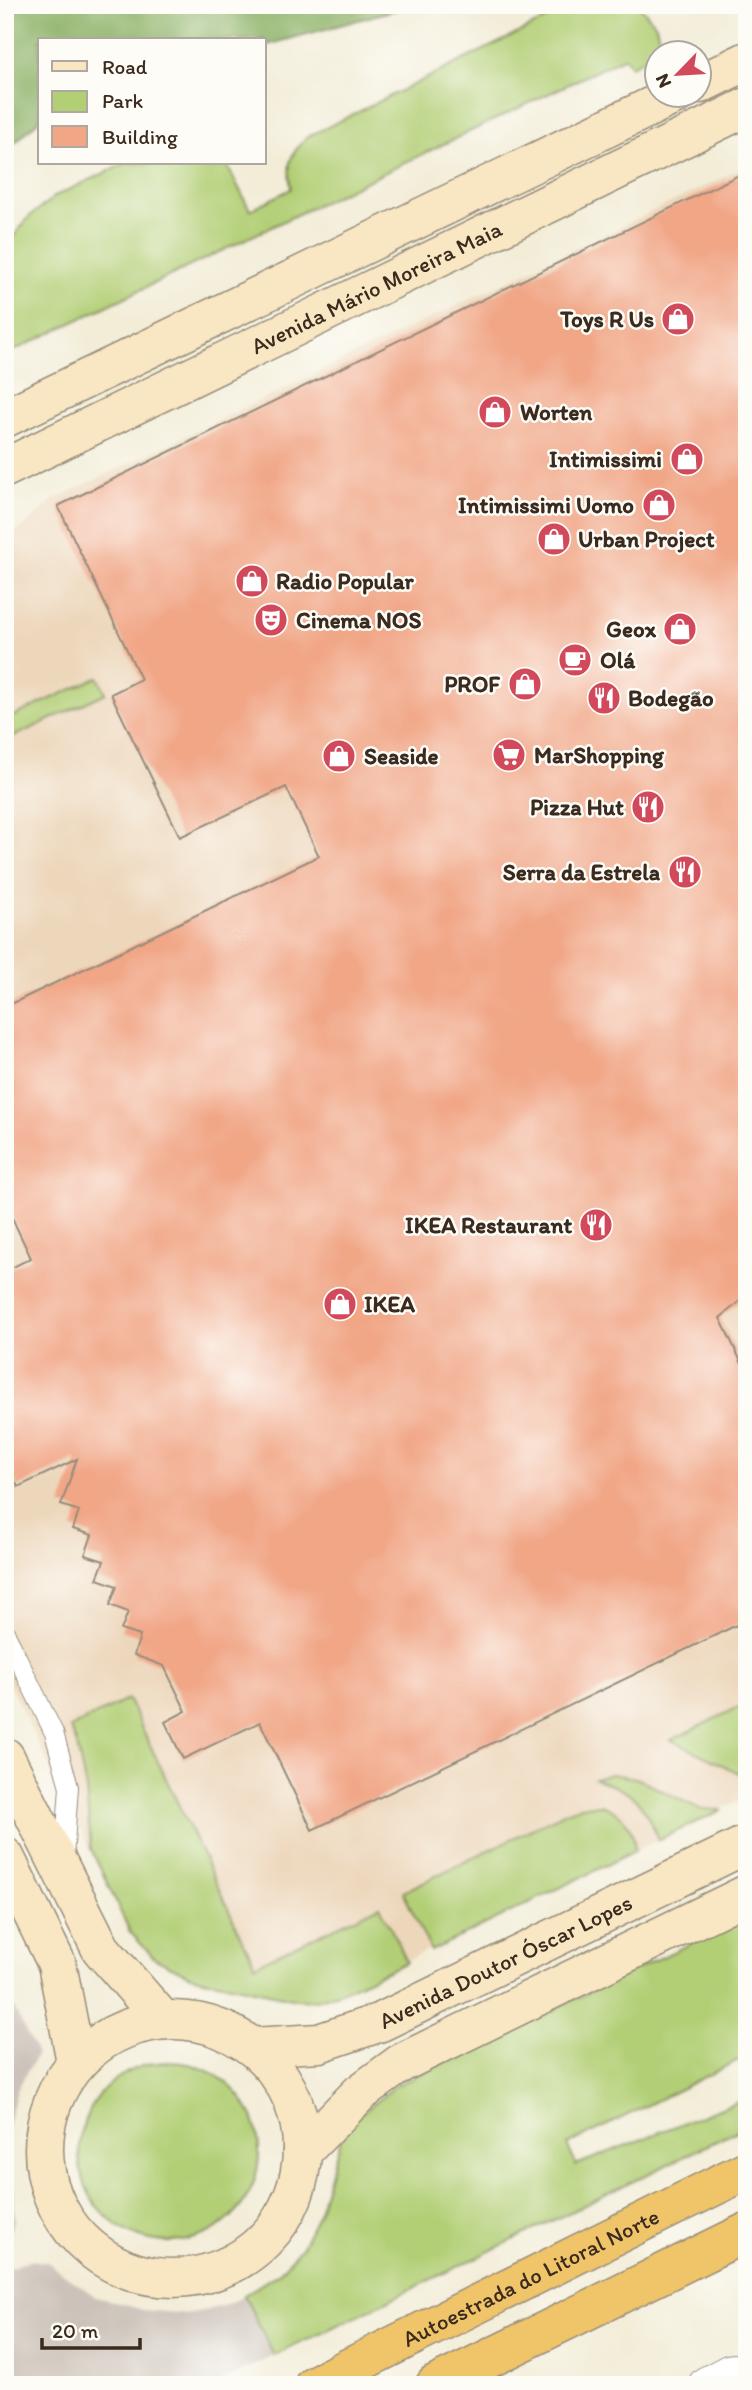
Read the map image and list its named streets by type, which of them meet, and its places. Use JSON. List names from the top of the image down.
{
  "streets": {
    "highway": ["Autoestrada do Litoral Norte"],
    "main road": ["Avenida Mário Moreira Maia", "Avenida Doutor Óscar Lopes"]
  },
  "places": {
    "shop": [
      "Toys R Us",
      "Worten",
      "Intimissimi",
      "Intimissimi Uomo",
      "Urban Project",
      "Radio Popular",
      "Geox",
      "PROF",
      "Seaside",
      "IKEA"
    ],
    "theatre": ["Cinema NOS"],
    "cafe": ["Olá"],
    "restaurant": [
      "Bodegão",
      "Pizza Hut",
      "Serra da Estrela",
      "IKEA Restaurant"
    ],
    "supermarket": ["MarShopping"]
  },
  "legend": ["Road", "Park", "Building"],
  "scale_bar": "20 m",
  "north": "bottom left"
}
